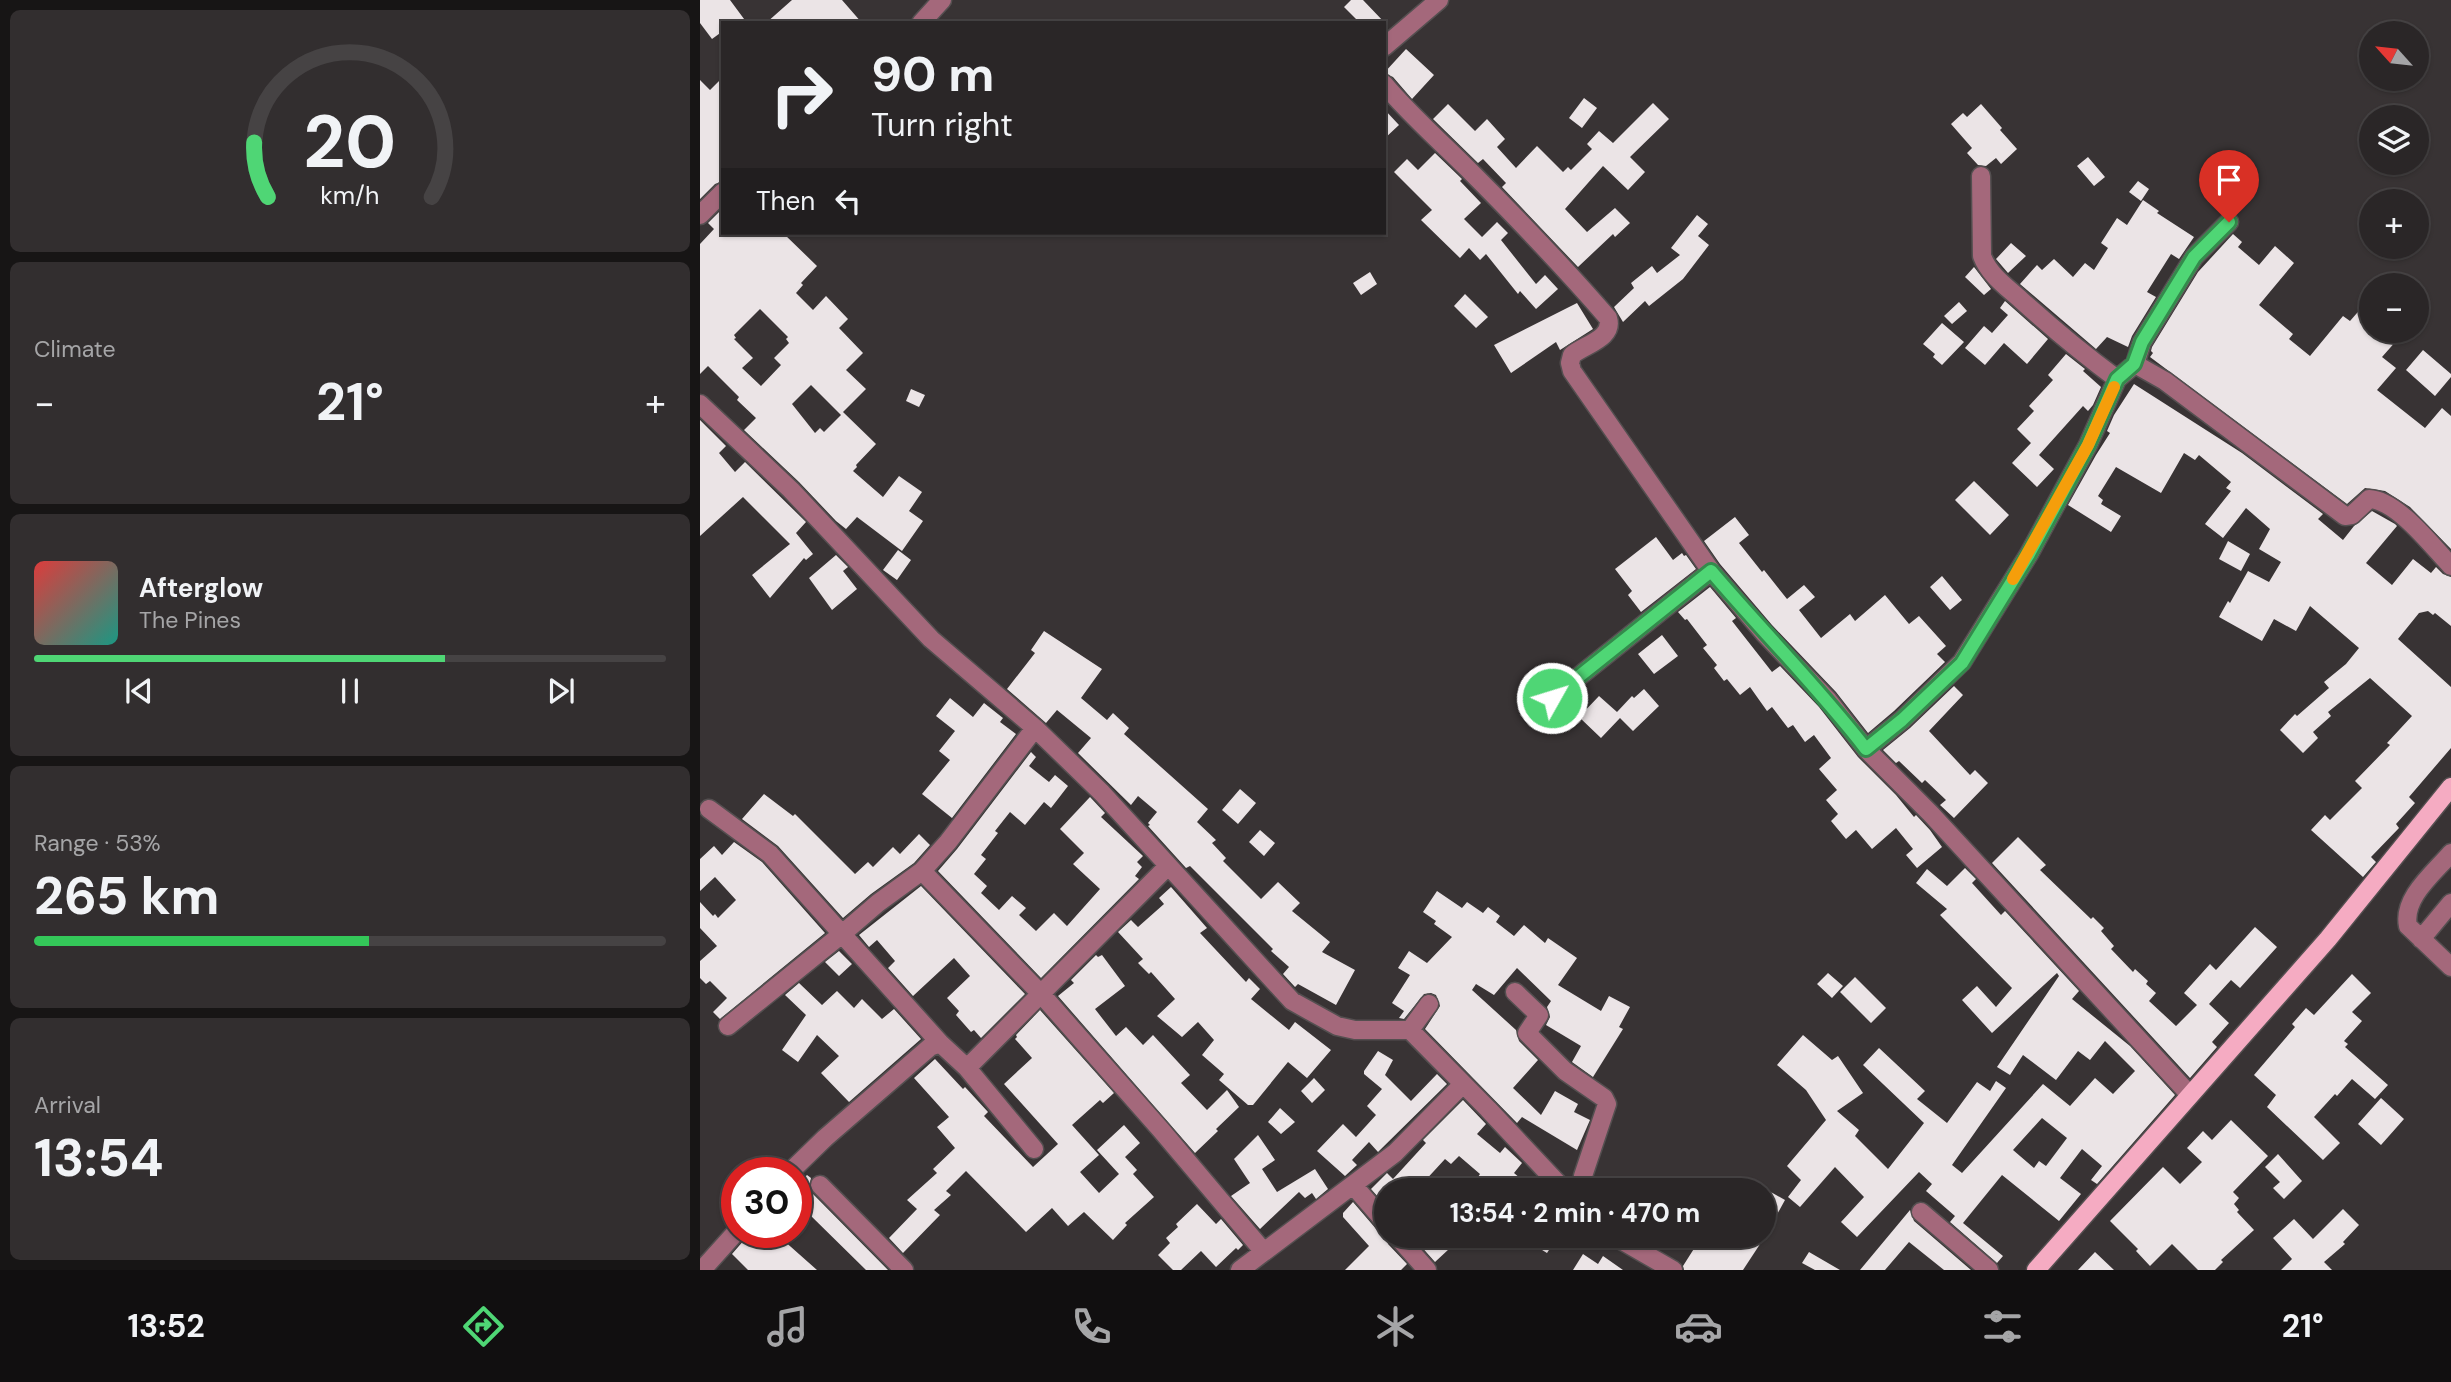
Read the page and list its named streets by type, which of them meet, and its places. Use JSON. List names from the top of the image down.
{
  "north": "top left",
  "page": {
    "map_buttons": ["+", "−"],
    "turn": ["90 m", "Turn right"],
    "then": "Then",
    "tile": [
      "Climate",
      ["Range · 53%", "265 km"],
      ["Arrival", "13:54"]
    ],
    "heat": ["−", "21°", "+"],
    "song": ["Afterglow", "The Pines"],
    "limit": "30",
    "trip": "13:54 · 2 min · 470 m",
    "tabs": ["13:52", "21°"],
    "gauge": ["20", "km/h"]
  }
}
